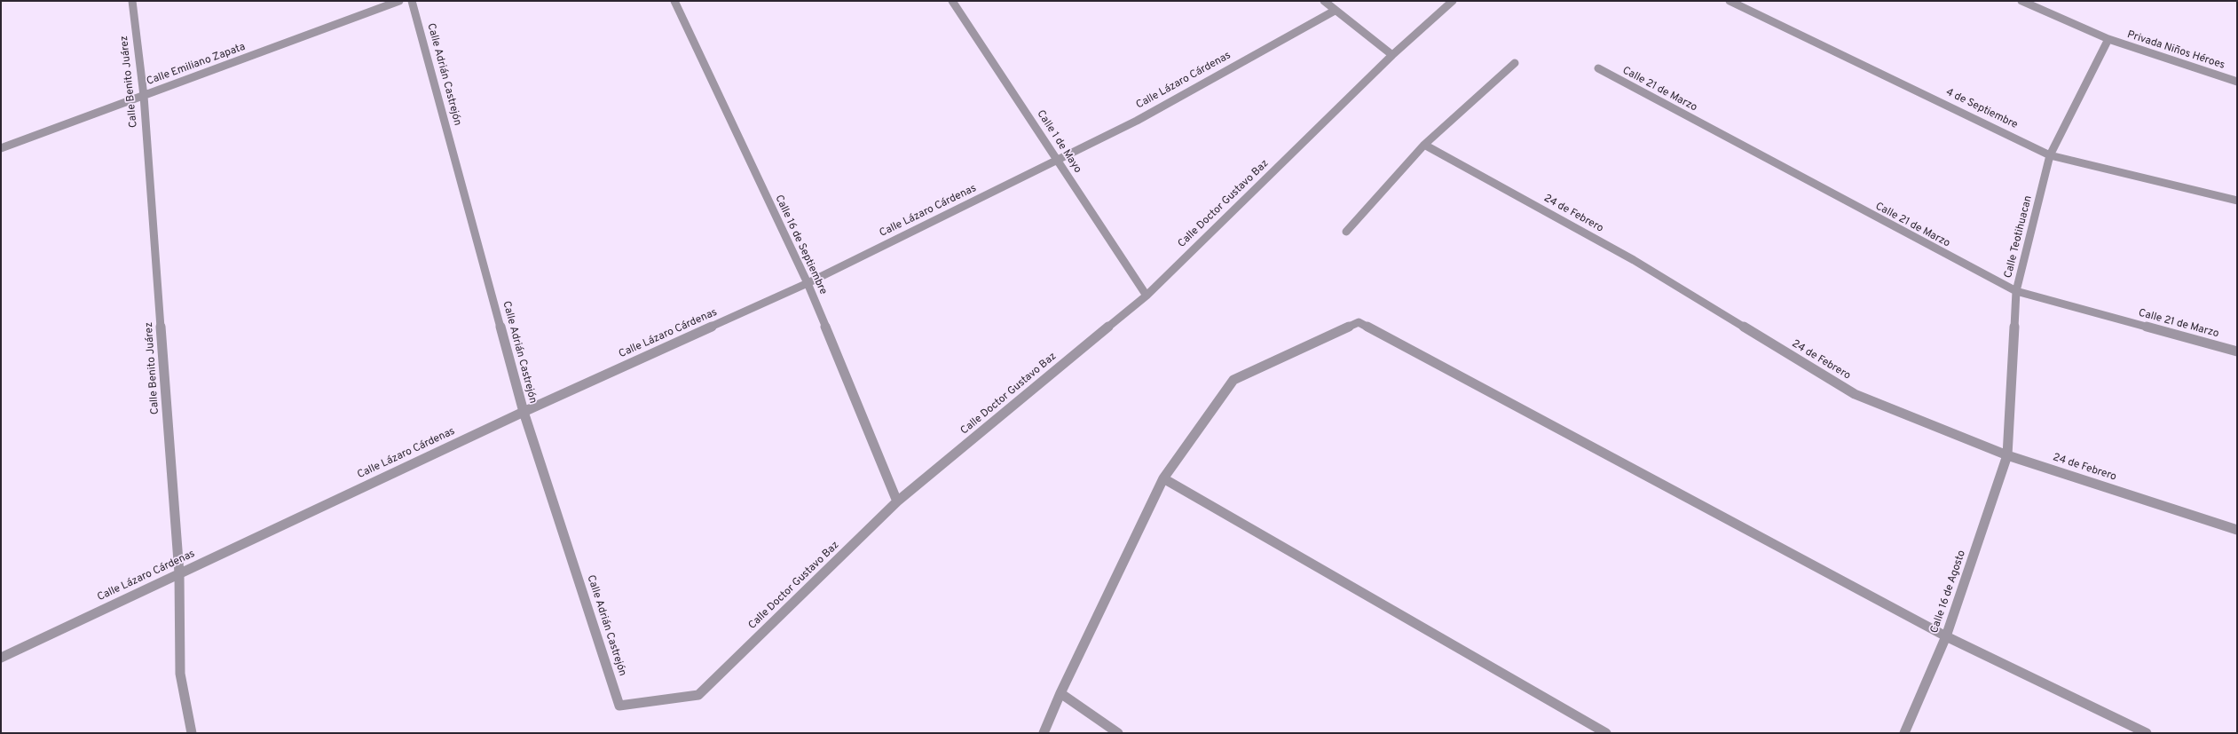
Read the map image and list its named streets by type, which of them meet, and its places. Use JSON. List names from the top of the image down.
{
  "streets": {
    "street": [
      "Privada Niños Héroes",
      "Calle Emiliano Zapata",
      "Calle Adrián Castrejón",
      "Calle Lázaro Cárdenas",
      "Calle Benito Juárez",
      "Calle 21 de Marzo",
      "4 de Septiembre",
      "Calle 1 de Mayo",
      "Calle Doctor Gustavo Baz",
      "24 de Febrero",
      "Calle Teotihuacan",
      "Calle 16 de Septiembre",
      "Calle 16 de Agosto"
    ]
  },
  "crossings": [
    ["Privada Niños Héroes", "Calle Teotihuacan"],
    ["Calle Emiliano Zapata", "Calle Benito Juárez"],
    ["Calle Adrián Castrejón", "Calle Lázaro Cárdenas"],
    ["Calle Adrián Castrejón", "Calle Doctor Gustavo Baz"],
    ["Calle Lázaro Cárdenas", "Calle Benito Juárez"],
    ["Calle Lázaro Cárdenas", "Calle 1 de Mayo"],
    ["Calle Lázaro Cárdenas", "Calle 16 de Septiembre"],
    ["Calle 21 de Marzo", "Calle Teotihuacan"],
    ["4 de Septiembre", "Calle Teotihuacan"],
    ["Calle 1 de Mayo", "Calle Doctor Gustavo Baz"],
    ["Calle Doctor Gustavo Baz", "Calle 16 de Septiembre"],
    ["24 de Febrero", "Calle Teotihuacan"],
    ["24 de Febrero", "Calle 16 de Agosto"],
    ["Calle Teotihuacan", "Calle 16 de Agosto"]
  ]
}
